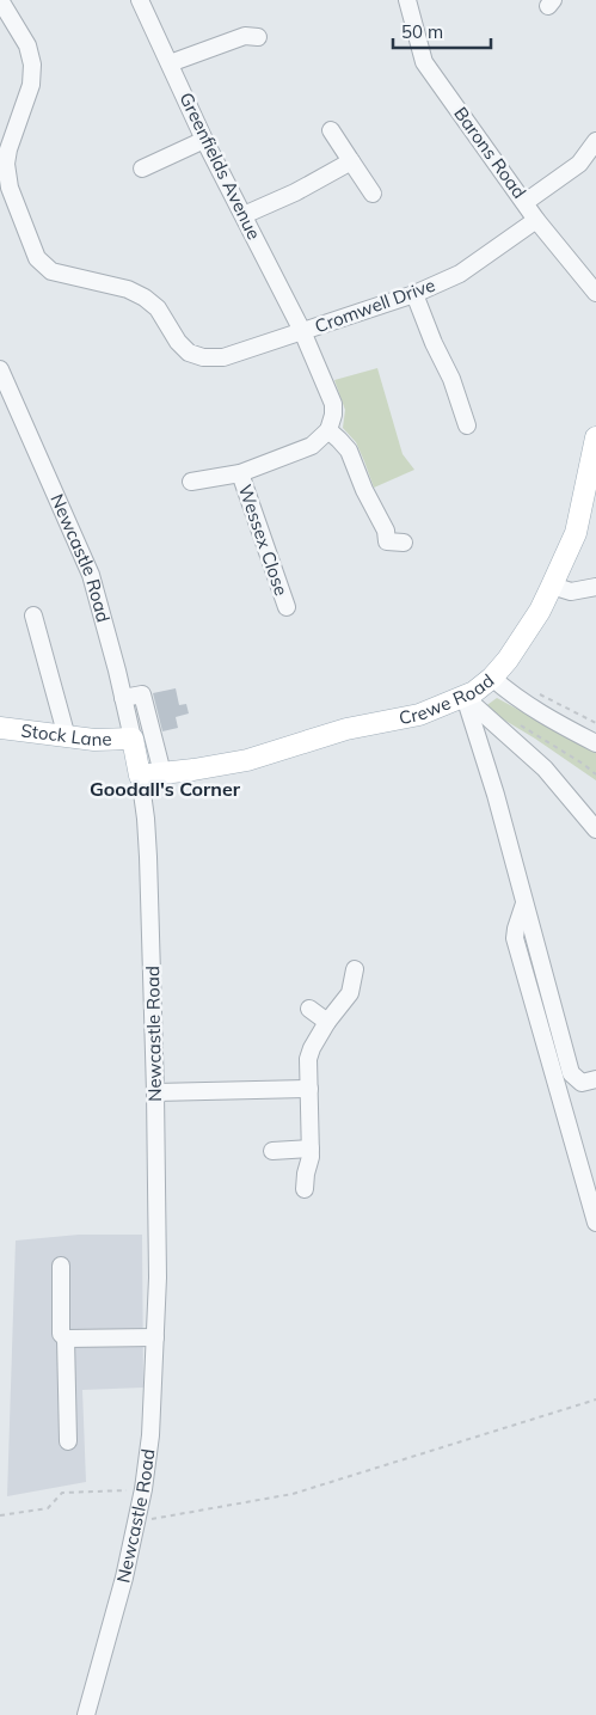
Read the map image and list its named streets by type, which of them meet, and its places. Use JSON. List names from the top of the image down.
{
  "streets": {
    "main road": ["Newcastle Road", "Crewe Road", "Stock Lane"],
    "street": [
      "Barons Road",
      "Greenfields Avenue",
      "Cromwell Drive",
      "Wessex Close"
    ]
  },
  "crossings": [
    ["Barons Road", "Cromwell Drive"],
    ["Greenfields Avenue", "Cromwell Drive"],
    ["Newcastle Road", "Crewe Road"],
    ["Newcastle Road", "Stock Lane"]
  ],
  "districts": ["Goodall's Corner"],
  "scale_bar": "50 m"
}
